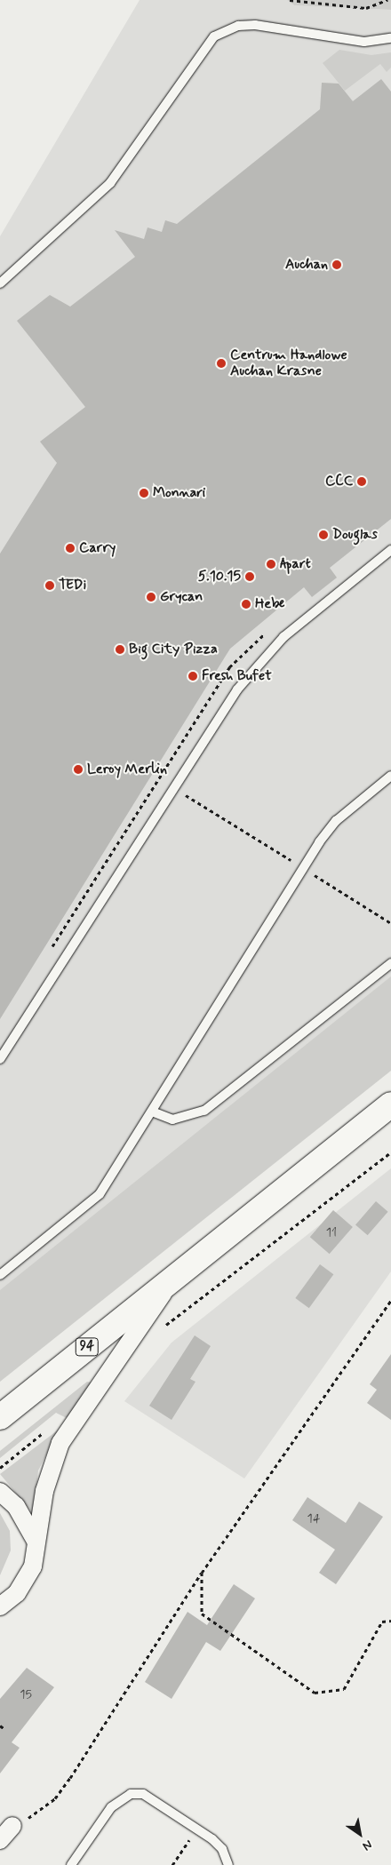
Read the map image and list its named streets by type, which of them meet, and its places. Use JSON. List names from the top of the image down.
{
  "streets": {
    "main road": ["94"]
  },
  "places": [
    "Auchan",
    "Centrum Handlowe Auchan Krasne",
    "CCC",
    "Monnari",
    "Douglas",
    "Carry",
    "Apart",
    "5.10.15",
    "TEDi",
    "Grycan",
    "Hebe",
    "Big City Pizza",
    "Fresh Bufet",
    "Leroy Merlin"
  ],
  "house_numbers": ["11", "14", "15"],
  "north": "bottom right"
}
